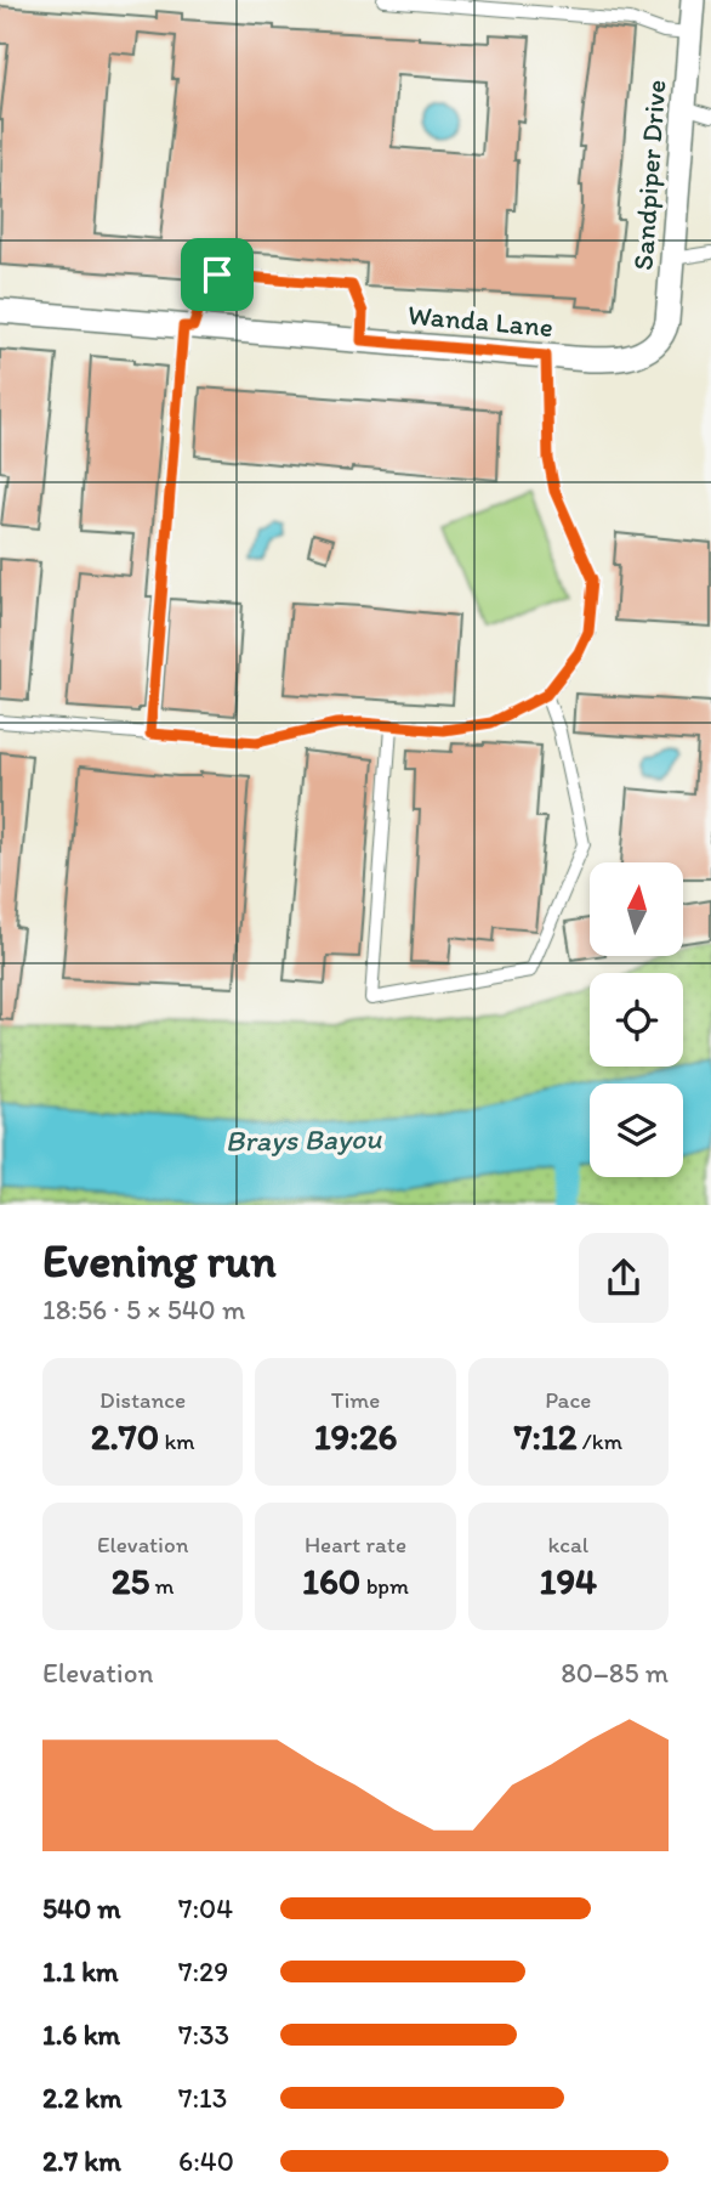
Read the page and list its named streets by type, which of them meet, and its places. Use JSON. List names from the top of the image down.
{
  "streets": {
    "street": ["Sandpiper Drive", "Wanda Lane"]
  },
  "crossings": [
    ["Sandpiper Drive", "Wanda Lane"]
  ],
  "water": ["Brays Bayou"],
  "north": "top",
  "page": {
    "heading": ["Evening run", "18:56 · 5 × 540 m"],
    "stats": [
      ["Distance", "2.70 km"],
      ["Time", "19:26"],
      ["Pace", "7:12 /km"],
      ["Elevation", "25 m"],
      ["Heart rate", "160 bpm"],
      ["kcal", "194"]
    ],
    "chart": ["Elevation", "80–85 m"],
    "list": [
      {
        "name": "540 m",
        "note": "7:04"
      },
      {
        "name": "1.1 km",
        "note": "7:29"
      },
      {
        "name": "1.6 km",
        "note": "7:33"
      },
      {
        "name": "2.2 km",
        "note": "7:13"
      },
      {
        "name": "2.7 km",
        "note": "6:40"
      }
    ]
  }
}
